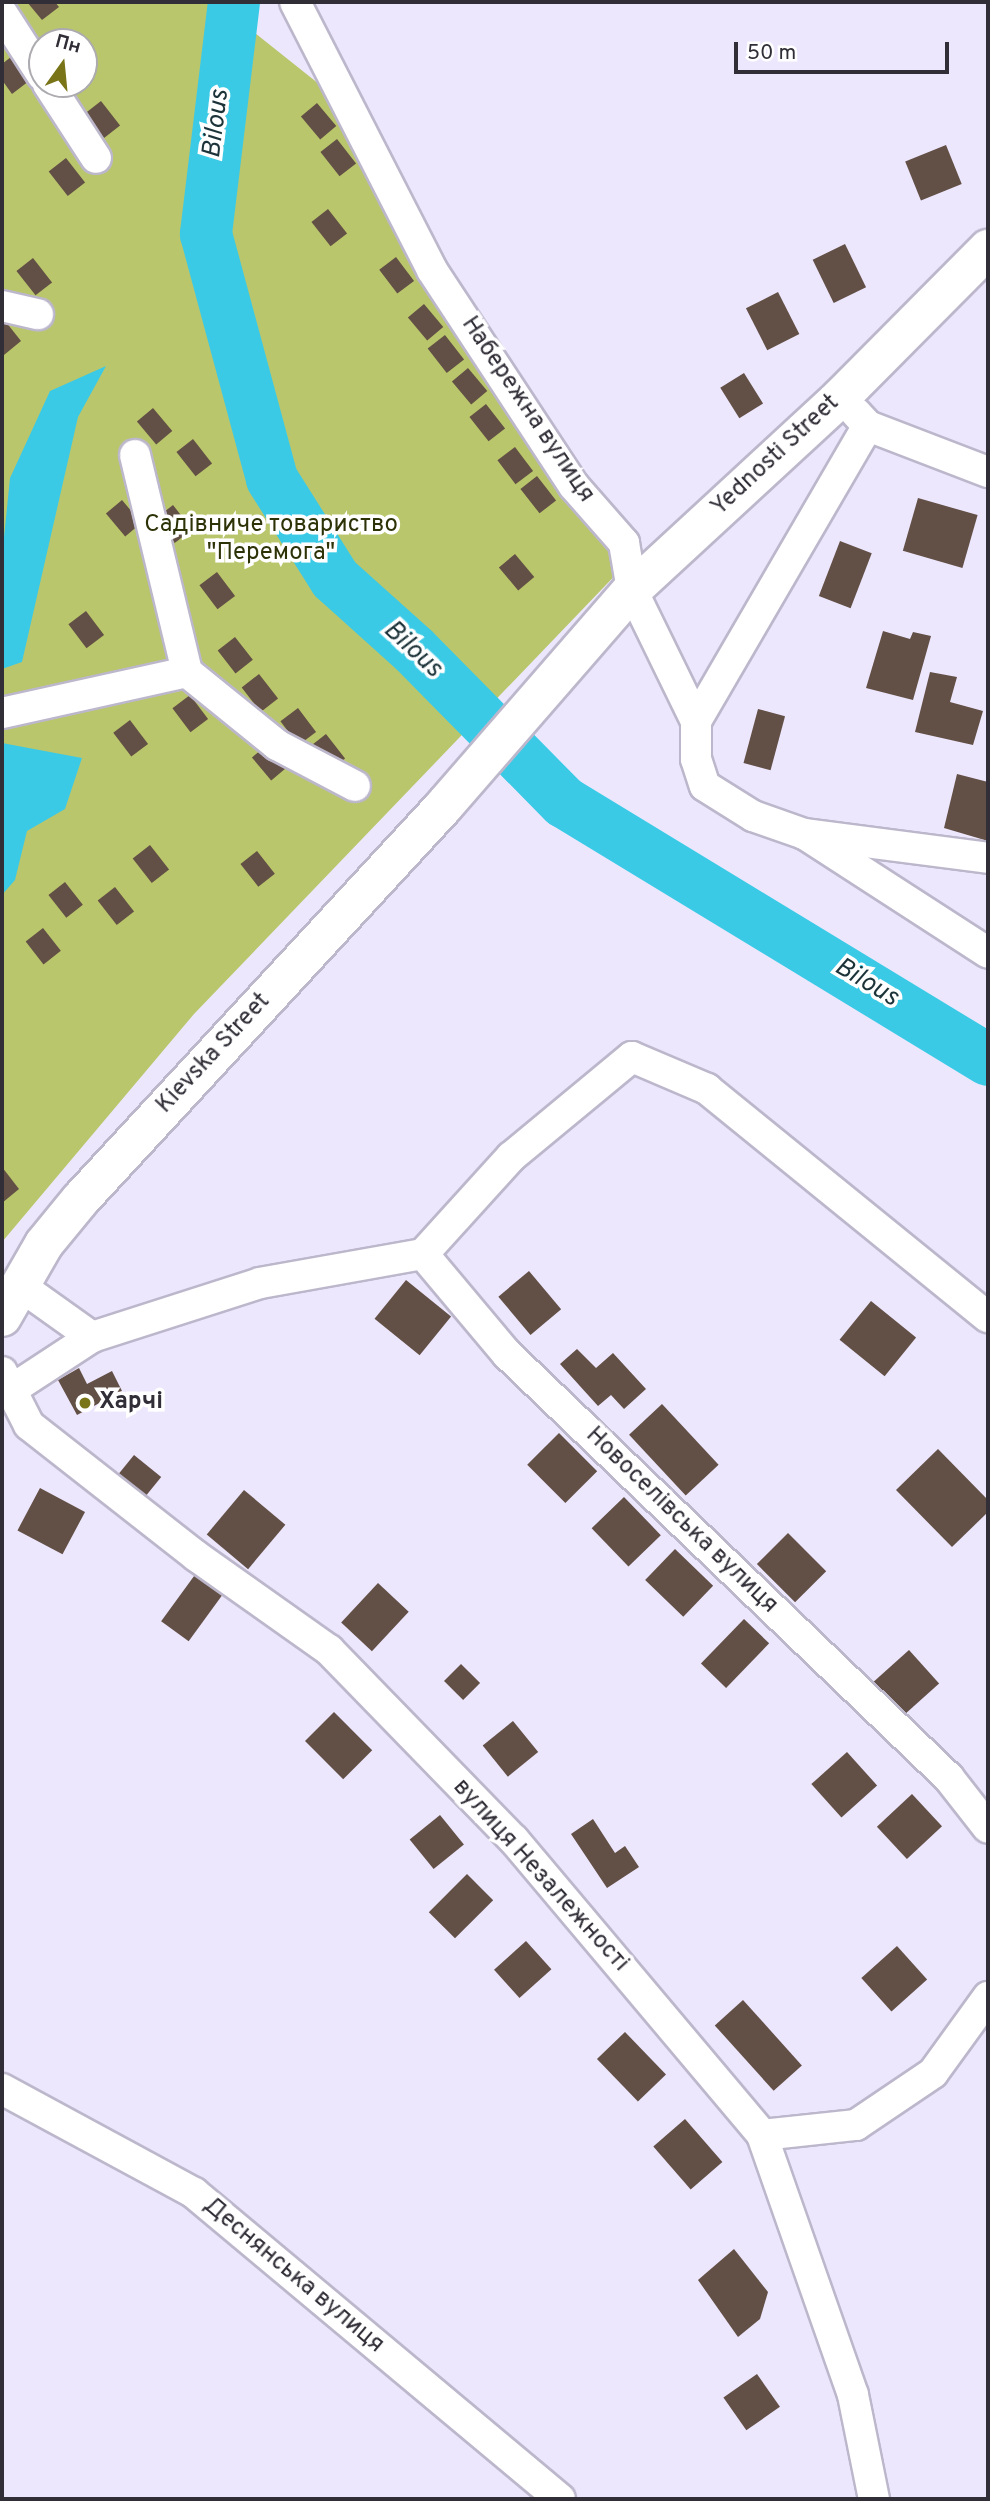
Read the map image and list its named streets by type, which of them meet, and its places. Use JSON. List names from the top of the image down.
{
  "streets": {
    "main road": ["Yednosti Street", "Kievska Street"],
    "street": [
      "Набережна вулиця",
      "Новоселівська вулиця",
      "вулиця Незалежності",
      "Деснянська вулиця"
    ]
  },
  "crossings": [
    ["Набережна вулиця", "Yednosti Street"],
    ["Yednosti Street", "Kievska Street"]
  ],
  "water": ["Bilous"],
  "parks": ["Садівниче товариство \"Перемога\""],
  "places": ["Харчі"],
  "scale_bar": "50 m",
  "north": "top"
}
